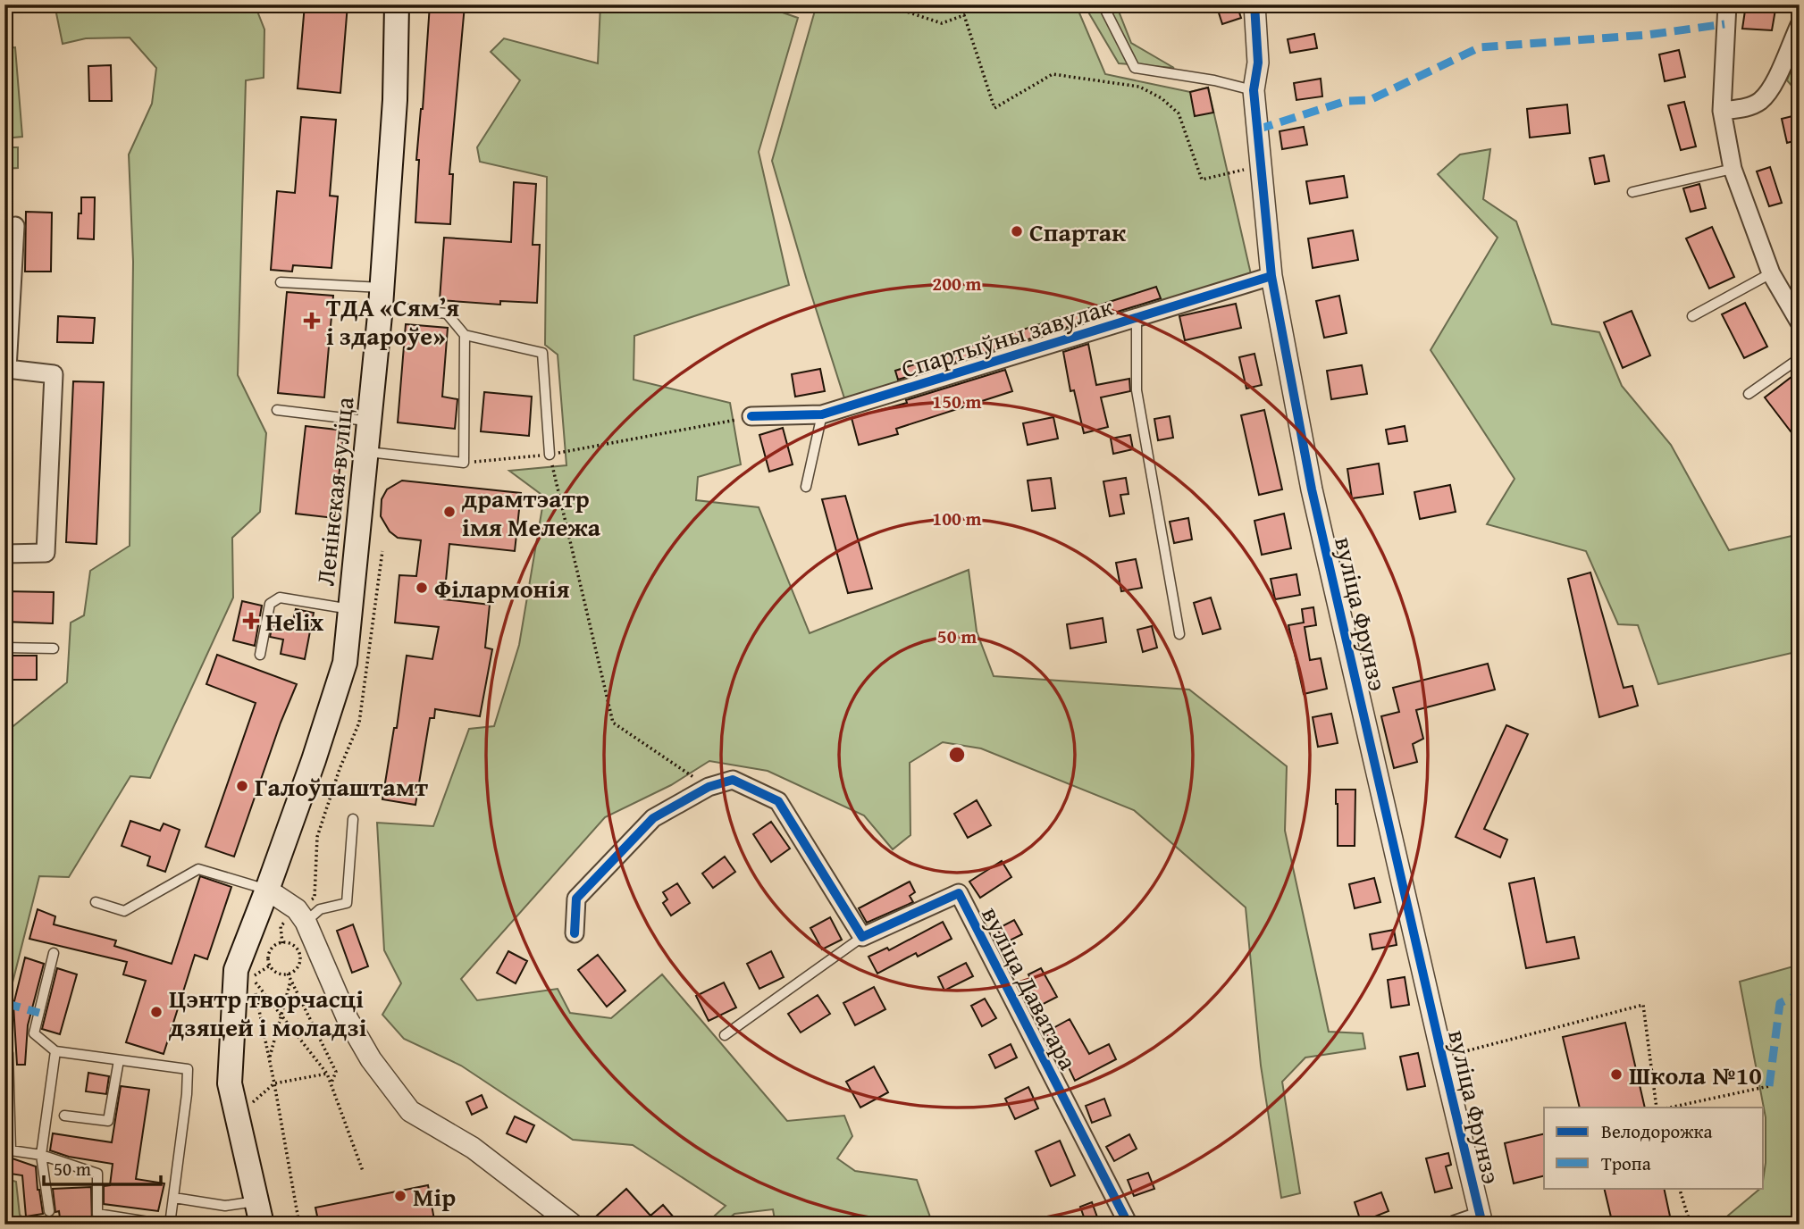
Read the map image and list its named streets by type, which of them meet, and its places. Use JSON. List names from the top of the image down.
{
  "streets": {
    "main road": ["Ленінская вуліца"],
    "street": ["Спартыўны завулак", "вуліца Фрунзэ", "вуліца Даватара"]
  },
  "crossings": [
    ["Спартыўны завулак", "вуліца Фрунзэ"]
  ],
  "places": {
    "other": [
      "Спартак",
      "драмтэатр імя Мележа",
      "Філармонія",
      "Галоўпаштамт",
      "Цэнтр творчасці дзяцей і моладзі",
      "Школа №10",
      "Мір"
    ],
    "health": ["ТДА «Сямʼя і здароўе»", "Helix"]
  },
  "legend": ["Велодорожка", "Тропа"],
  "scale_bar": "50 m",
  "rings": [
    "200 m",
    "150 m",
    "100 m",
    "50 m"
  ]
}
